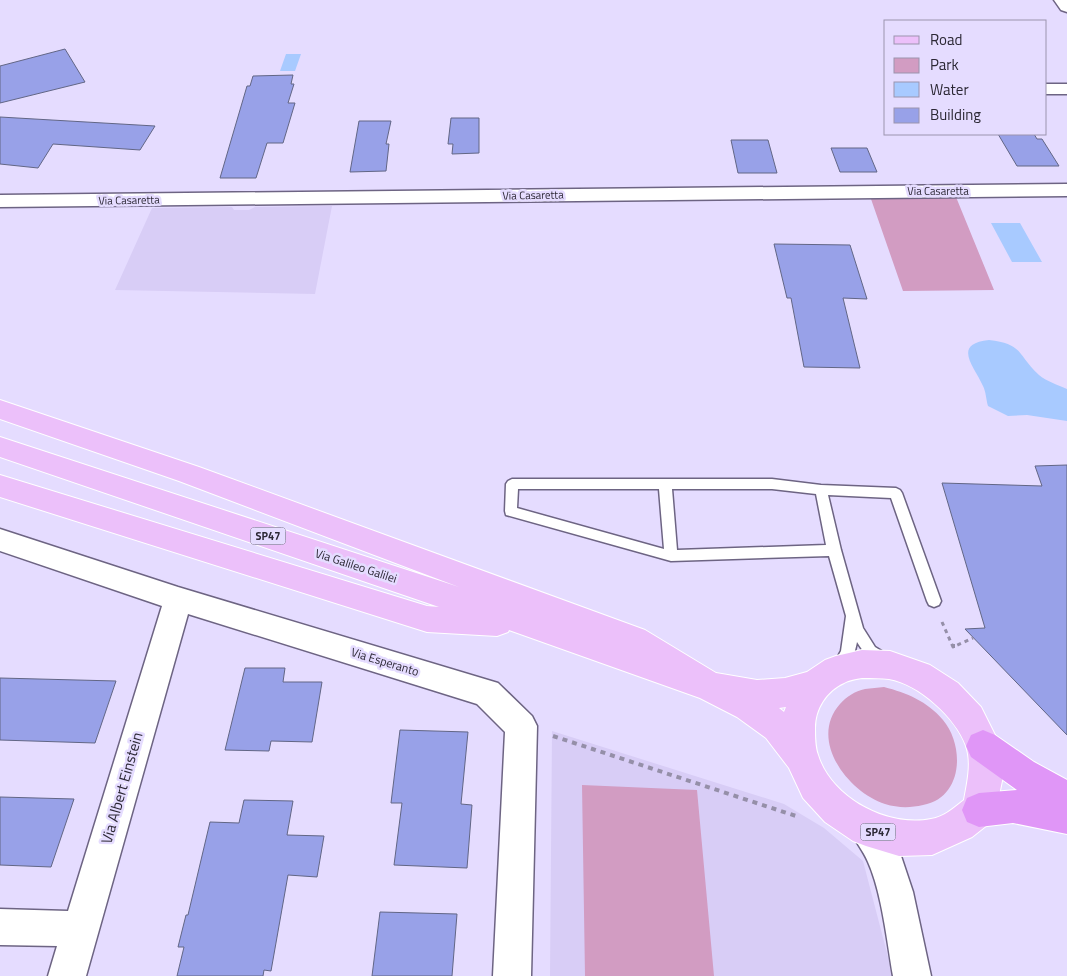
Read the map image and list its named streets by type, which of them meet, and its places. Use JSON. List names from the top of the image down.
{
  "streets": {
    "highway": ["SP47"],
    "main road": ["Via Galileo Galilei"],
    "street": ["Via Casaretta", "Via Esperanto", "Via Albert Einstein"]
  },
  "crossings": [
    ["SP47", "Via Galileo Galilei"],
    ["Via Esperanto", "Via Albert Einstein"]
  ],
  "legend": [
    "Road",
    "Park",
    "Water",
    "Building"
  ]
}
